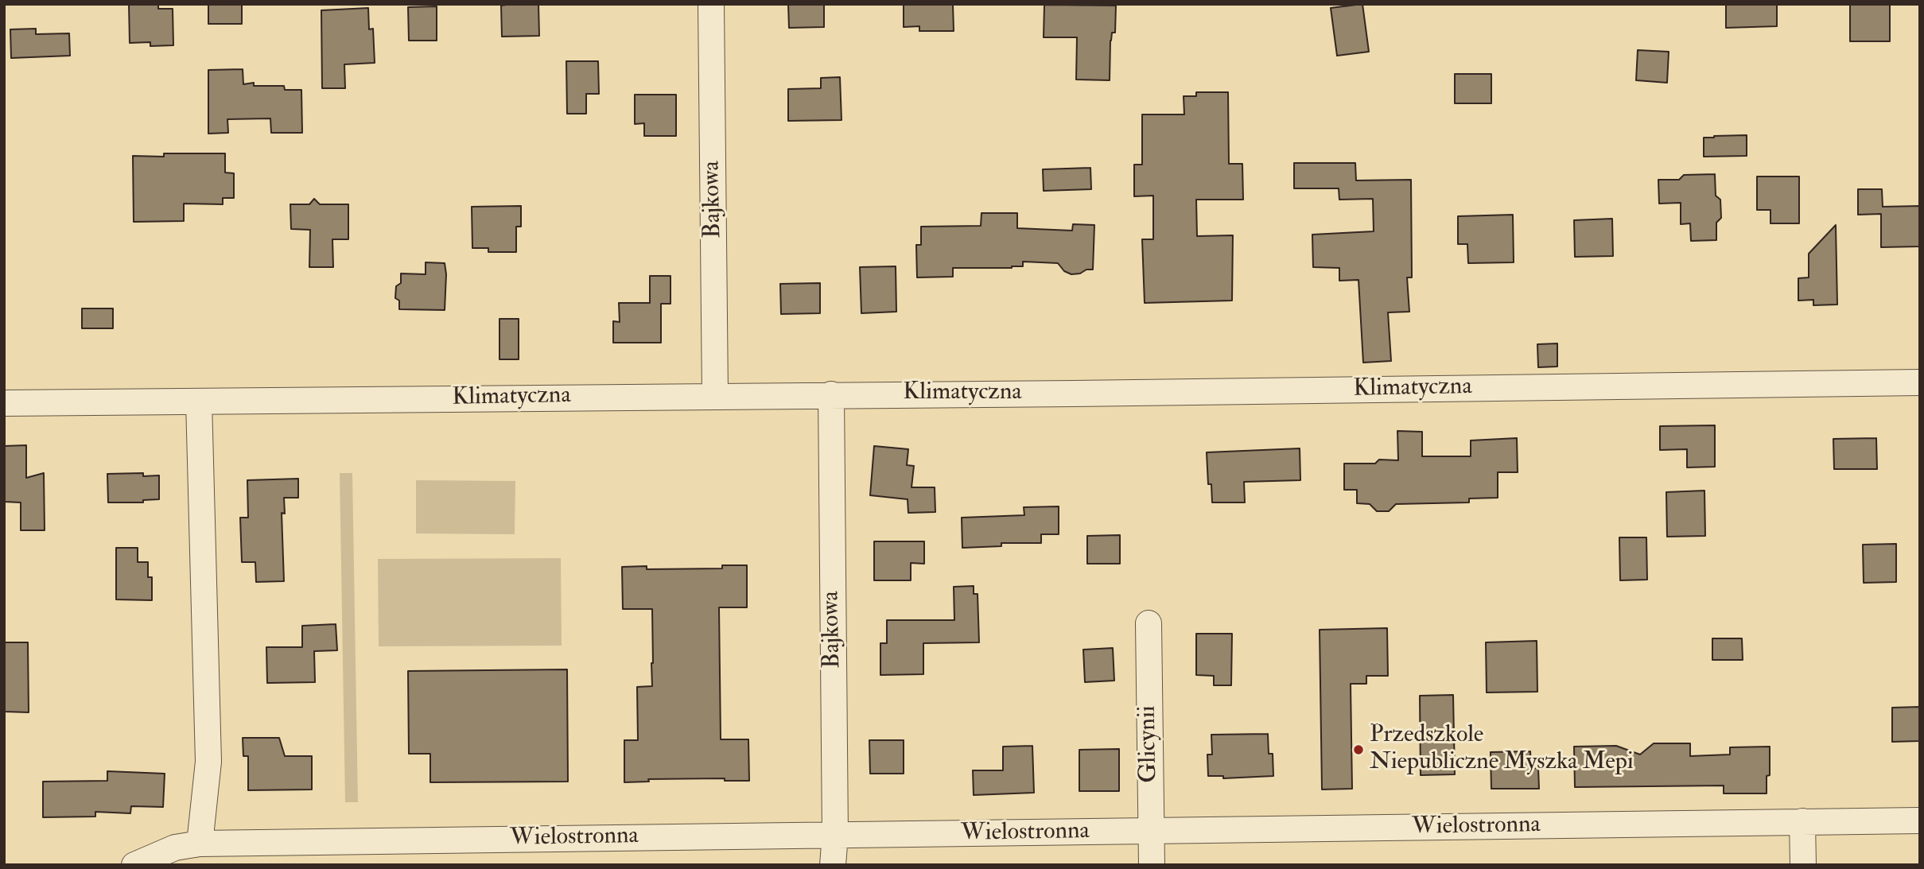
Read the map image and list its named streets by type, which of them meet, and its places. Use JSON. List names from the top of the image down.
{
  "streets": {
    "street": [
      "Bajkowa",
      "Klimatyczna",
      "Glicynii",
      "Wielostronna"
    ]
  },
  "crossings": [
    ["Bajkowa", "Klimatyczna"],
    ["Bajkowa", "Wielostronna"],
    ["Glicynii", "Wielostronna"]
  ],
  "places": ["Przedszkole Niepubliczne Myszka Mepi"]
}
